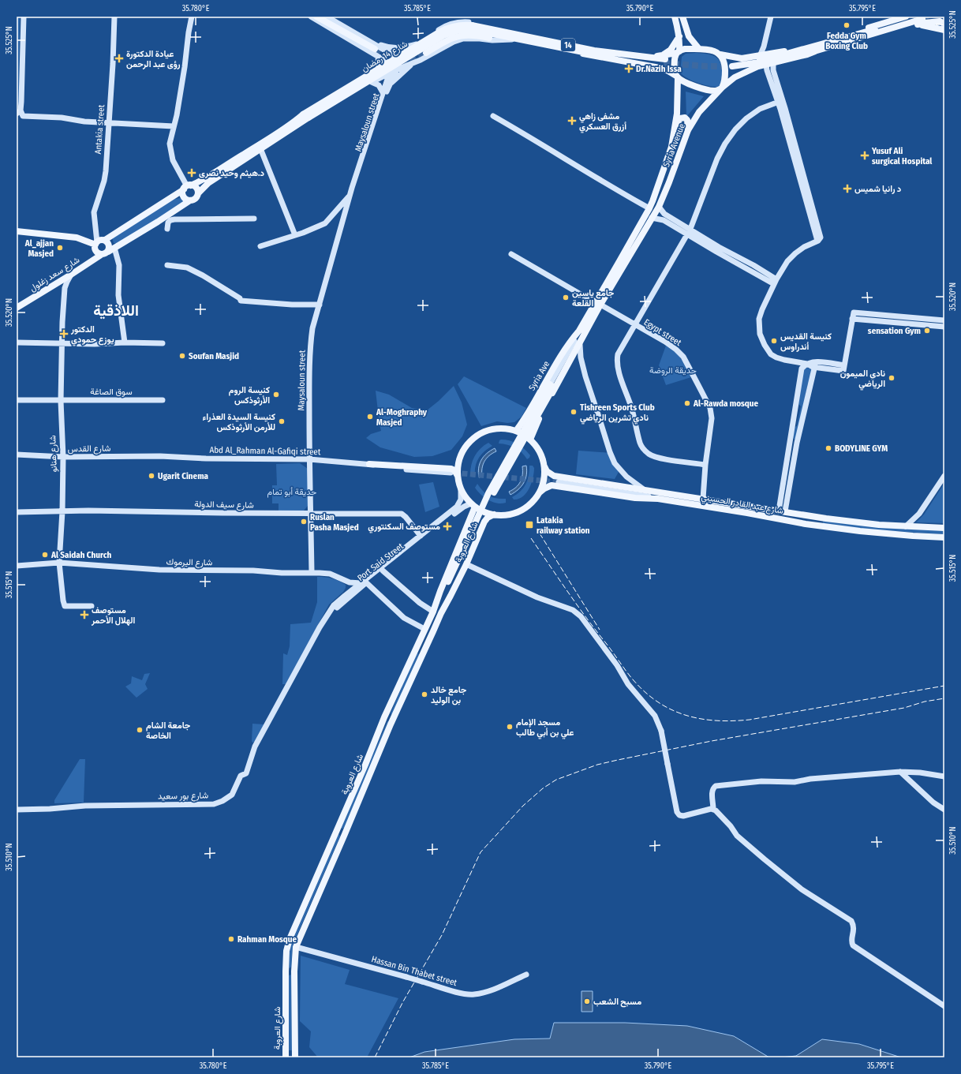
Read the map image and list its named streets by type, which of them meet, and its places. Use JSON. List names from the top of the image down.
{
  "streets": {
    "main road": [
      "14",
      "شارع 14 رمضان",
      "Syria Avenue",
      "شارع سعد زغلول",
      "Syria Ave",
      "شارع عبد القادر الحسيني",
      "شارع العروبة"
    ],
    "street": [
      "Maysaloun street",
      "Antakia street",
      "Egypt street",
      "سوق الصاغة",
      "شارع القدس",
      "Abd Al_Rahman Al-Gafiqi street",
      "شارع هنانو",
      "شارع سيف الدولة",
      "شارع اليرموك",
      "Port Said Street",
      "شارع بور سعيد",
      "Hassan Bin Thabet street"
    ]
  },
  "crossings": [
    ["شارع 14 رمضان", "Syria Avenue"],
    ["Maysaloun street", "Abd Al_Rahman Al-Gafiqi street"],
    ["Maysaloun street", "شارع سيف الدولة"],
    ["Maysaloun street", "شارع اليرموك"],
    ["Antakia street", "شارع سعد زغلول"],
    ["Syria Avenue", "Egypt street"],
    ["Syria Avenue", "Syria Ave"],
    ["شارع سعد زغلول", "شارع هنانو"],
    ["Egypt street", "Syria Ave"],
    ["Egypt street", "شارع عبد القادر الحسيني"],
    ["Syria Ave", "شارع العروبة"],
    ["Syria Ave", "Port Said Street"],
    ["سوق الصاغة", "شارع هنانو"],
    ["شارع القدس", "Abd Al_Rahman Al-Gafiqi street"],
    ["شارع القدس", "شارع هنانو"],
    ["شارع هنانو", "شارع سيف الدولة"],
    ["شارع هنانو", "شارع اليرموك"],
    ["شارع العروبة", "Port Said Street"],
    ["شارع العروبة", "Hassan Bin Thabet street"],
    ["Port Said Street", "شارع بور سعيد"]
  ],
  "districts": ["اللاذقية"],
  "parks": ["حديقة الروضة", "حديقة أبو تمام"],
  "places": {
    "other": [
      "Fedda Gym Boxing Club",
      "Al_ajjan Masjed",
      "جامع ياسين القلعة",
      "sensation Gym",
      "كنيسة القديس أندراوس",
      "Soufan Masjid",
      "نادي الميمون الرياضي",
      "كنيسة الروم الأرثوذكس",
      "Al-Rawda mosque",
      "Tishreen Sports Club نادي تشرين الرياضي",
      "Al-Moghraphy Masjed",
      "كنيسة السيدة العذراء للأرمن الأرثوذكس",
      "BODYLINE GYM",
      "Ugarit Cinema",
      "Ruslan Pasha Masjed",
      "Al Saidah Church",
      "جامع خالد بن الوليد",
      "مسجد الإمام علي بن أبي طالب",
      "جامعة الشام الخاصة",
      "Rahman Mosque",
      "مسبح الشعب"
    ],
    "health": [
      "عيادة الدكتورة رؤى عبد الرحمن",
      "Dr.Nazih Issa",
      "مشفى زاهي أزرق العسكري",
      "Yusuf Ali surgical Hospital",
      "د.هيثم وحيد نصرى",
      "د رانيا شميس",
      "الدكتور يوزع حمودي",
      "مستوصف السكنتوري",
      "مستوصف الهلال الأحمر"
    ],
    "transit": ["Latakia railway station"]
  },
  "coordinates": [
    "35.780°E",
    "35.785°E",
    "35.790°E",
    "35.795°E",
    "35.525°N",
    "35.520°N",
    "35.515°N",
    "35.510°N"
  ]
}
